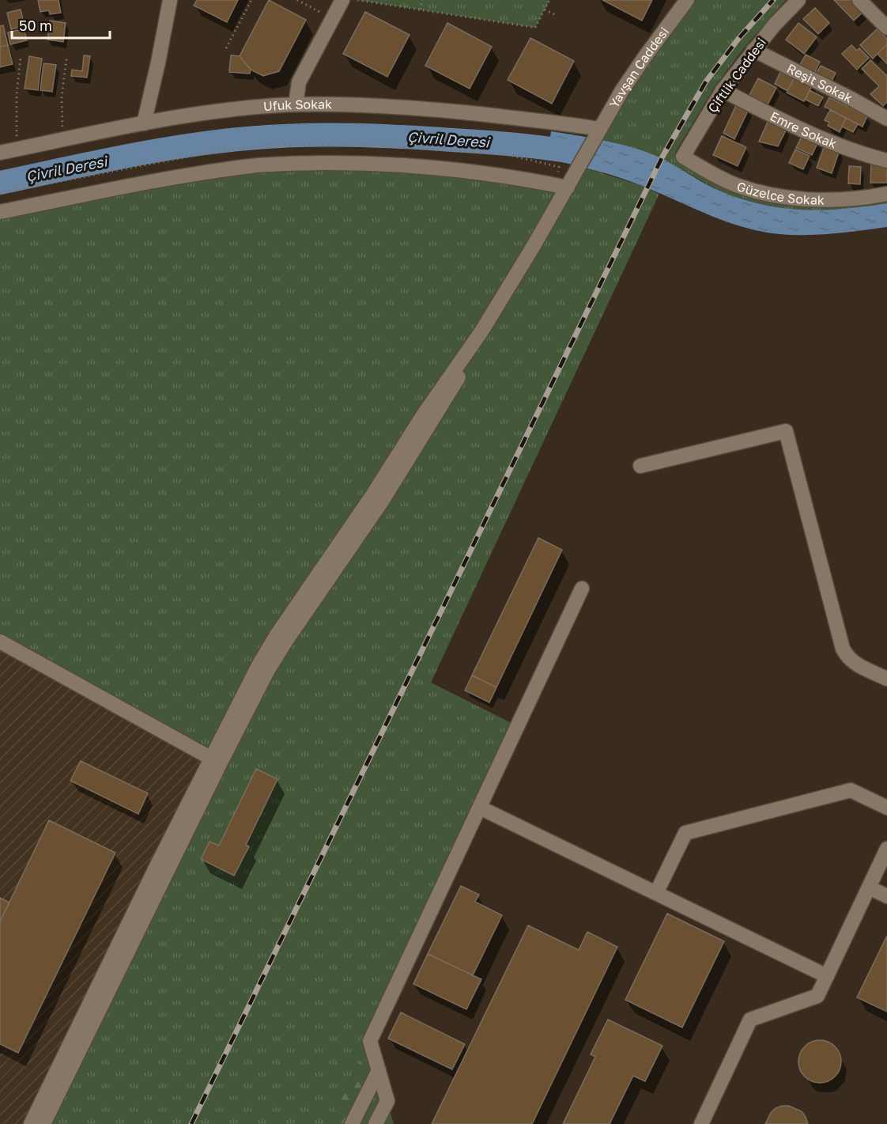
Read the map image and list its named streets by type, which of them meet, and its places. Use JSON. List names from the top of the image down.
{
  "streets": {
    "street": [
      "Yavşan Caddesi",
      "Çiftlik Caddesi",
      "Reşit Sokak",
      "Ufuk Sokak",
      "Emre Sokak",
      "Güzelce Sokak"
    ]
  },
  "crossings": [
    ["Yavşan Caddesi", "Ufuk Sokak"],
    ["Çiftlik Caddesi", "Reşit Sokak"],
    ["Çiftlik Caddesi", "Emre Sokak"],
    ["Çiftlik Caddesi", "Güzelce Sokak"]
  ],
  "water": ["Çivril Deresi"],
  "scale_bar": "50 m"
}
